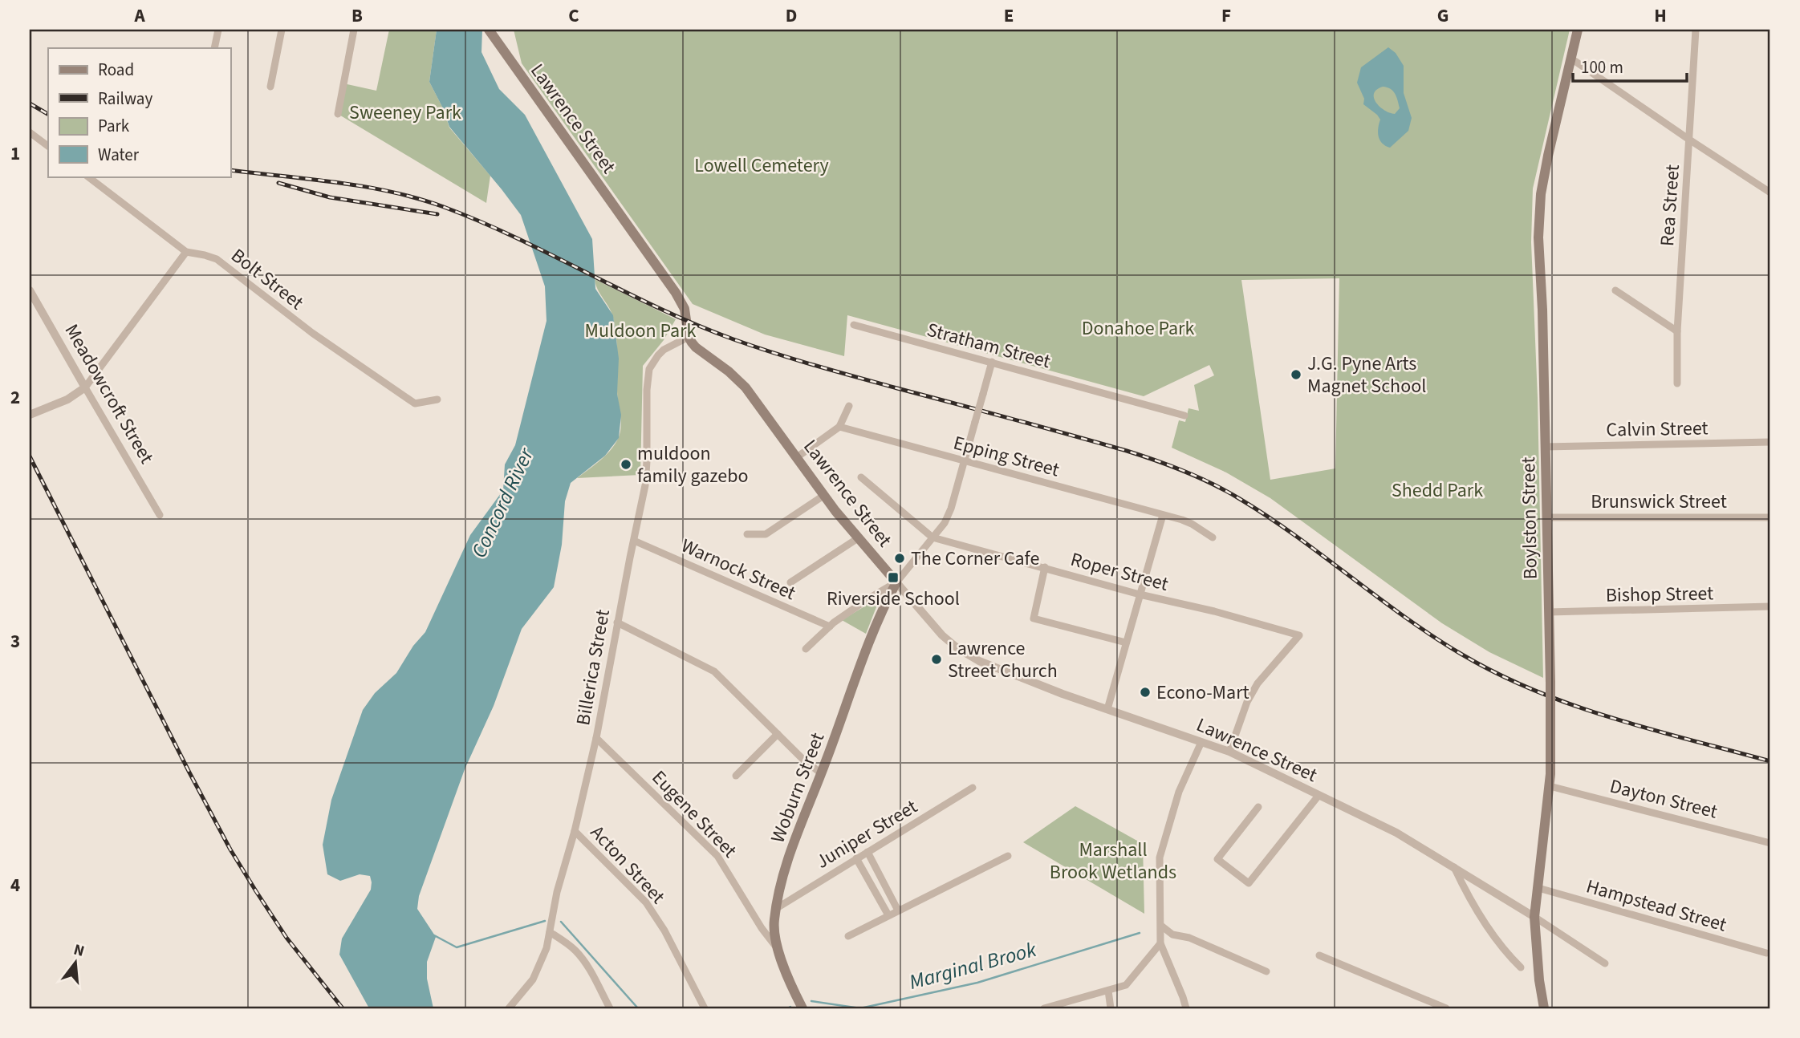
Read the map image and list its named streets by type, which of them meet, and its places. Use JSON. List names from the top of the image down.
{
  "streets": {
    "main road": ["Lawrence Street", "Boylston Street", "Woburn Street"],
    "street": [
      "Rea Street",
      "Bolt Street",
      "Stratham Street",
      "Meadowcroft Street",
      "Calvin Street",
      "Epping Street",
      "Brunswick Street",
      "Warnock Street",
      "Roper Street",
      "Bishop Street",
      "Billerica Street",
      "Dayton Street",
      "Eugene Street",
      "Juniper Street",
      "Acton Street",
      "Hampstead Street"
    ]
  },
  "crossings": [
    ["Lawrence Street", "Boylston Street"],
    ["Lawrence Street", "Roper Street"],
    ["Lawrence Street", "Billerica Street"],
    ["Lawrence Street", "Woburn Street"],
    ["Calvin Street", "Boylston Street"],
    ["Brunswick Street", "Boylston Street"],
    ["Boylston Street", "Bishop Street"],
    ["Boylston Street", "Dayton Street"],
    ["Boylston Street", "Hampstead Street"],
    ["Warnock Street", "Billerica Street"],
    ["Billerica Street", "Eugene Street"],
    ["Billerica Street", "Acton Street"],
    ["Woburn Street", "Eugene Street"],
    ["Woburn Street", "Juniper Street"]
  ],
  "water": ["Concord River", "Marginal Brook"],
  "parks": [
    "Sweeney Park",
    "Lowell Cemetery",
    "Donahoe Park",
    "Muldoon Park",
    "Shedd Park",
    "Marshall Brook Wetlands"
  ],
  "places": {
    "other": [
      "J.G. Pyne Arts Magnet School",
      "muldoon family gazebo",
      "The Corner Cafe",
      "Lawrence Street Church",
      "Econo-Mart"
    ],
    "transit": ["Riverside School"]
  },
  "legend": [
    "Road",
    "Railway",
    "Park",
    "Water"
  ],
  "scale_bar": "100 m",
  "north": "top",
  "grid": {
    "columns": [
      "A",
      "B",
      "C",
      "D",
      "E",
      "F",
      "G",
      "H"
    ],
    "rows": [
      "1",
      "2",
      "3",
      "4"
    ]
  }
}
